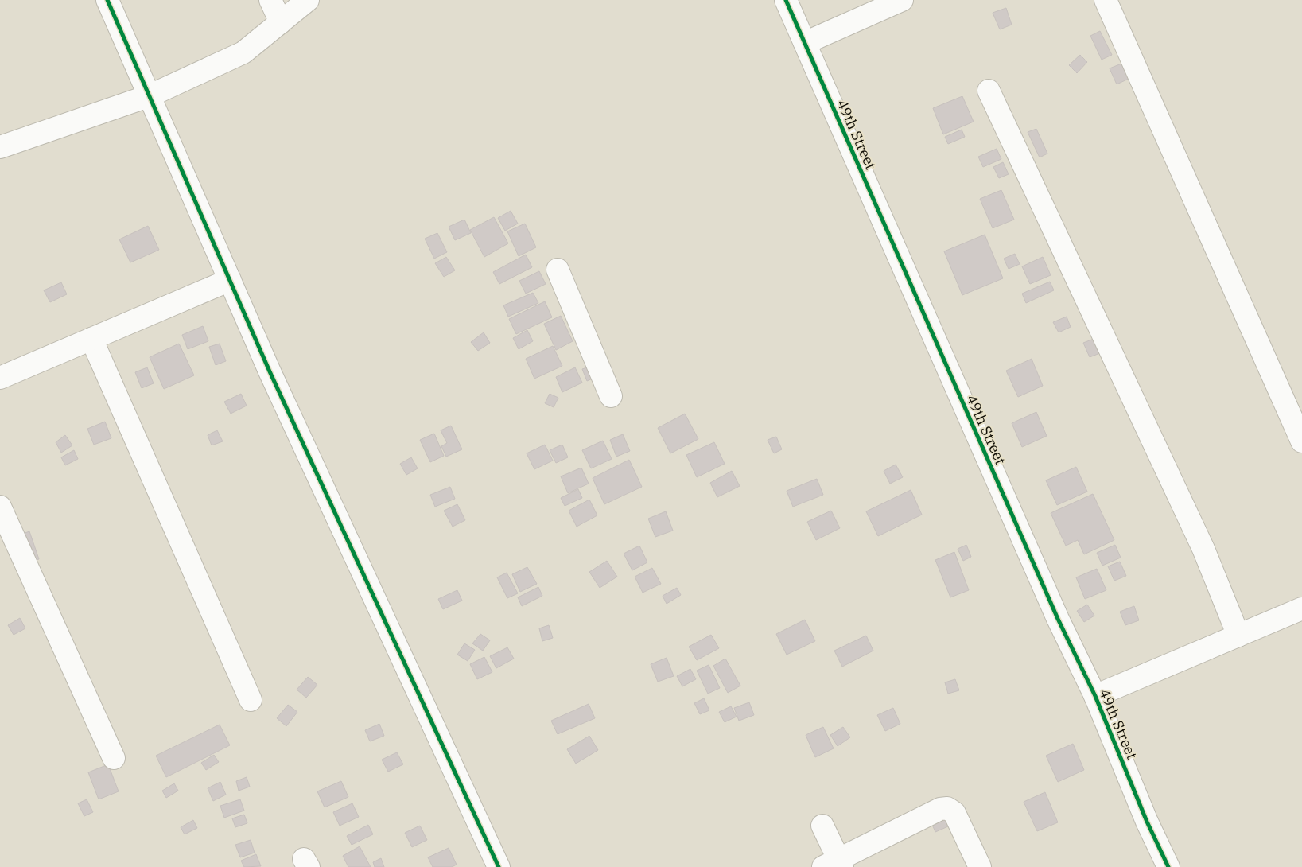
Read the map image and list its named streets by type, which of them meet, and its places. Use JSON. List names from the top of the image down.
{
  "streets": {
    "street": ["49th Street"]
  }
}
